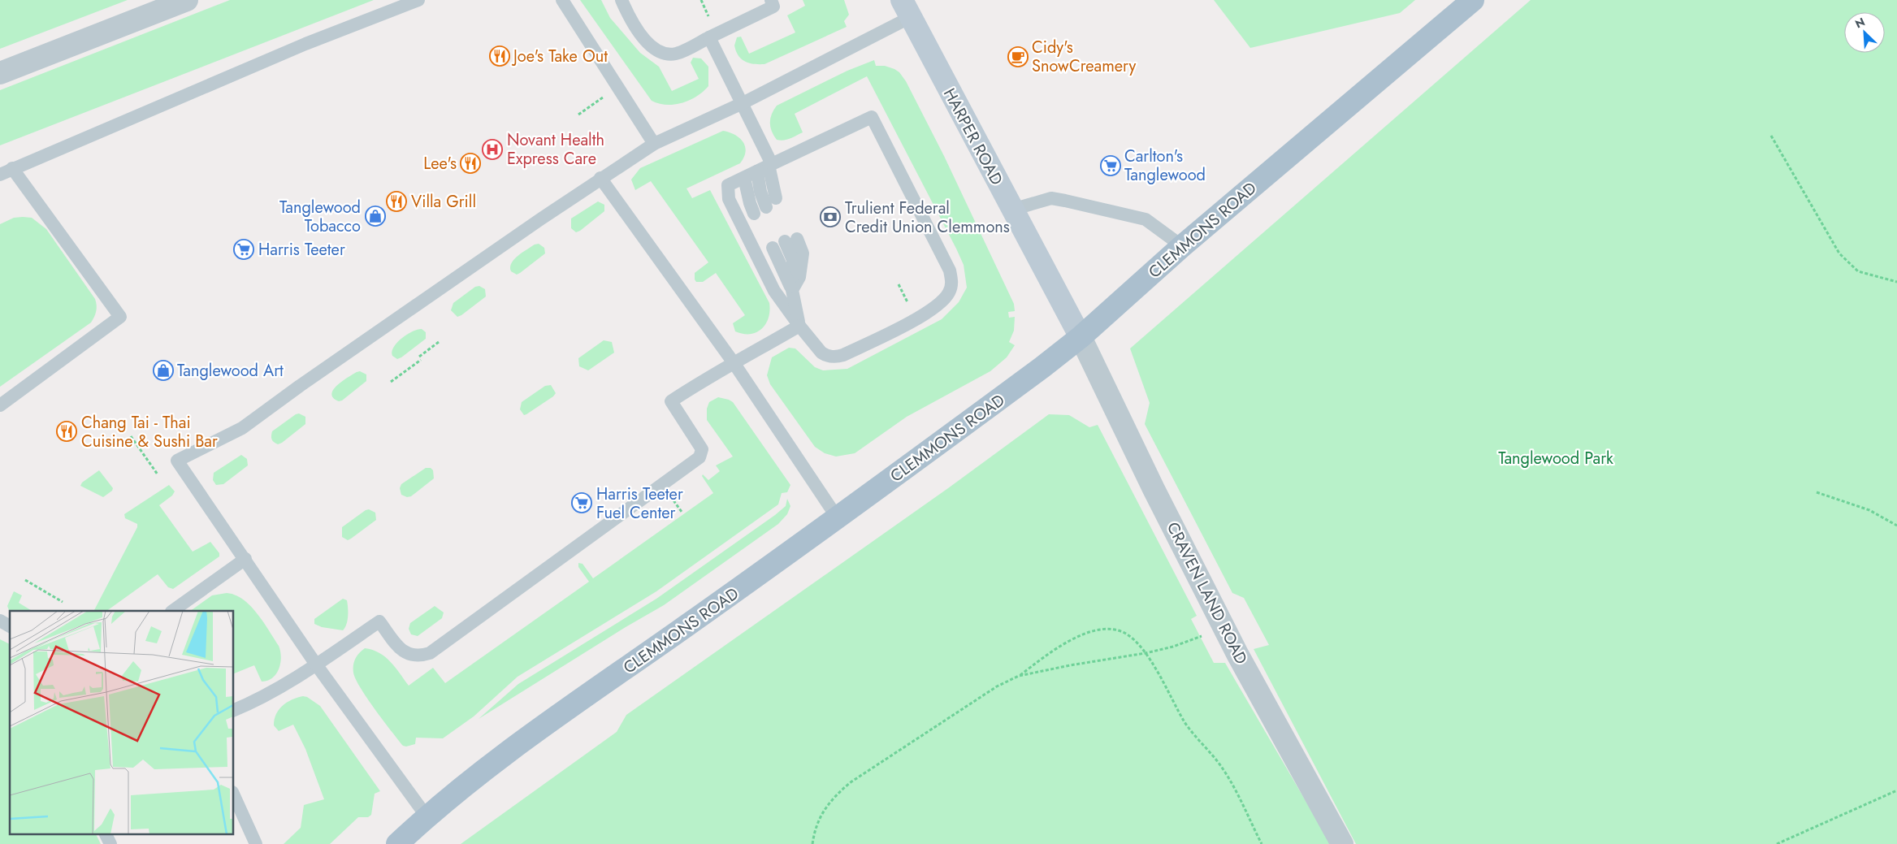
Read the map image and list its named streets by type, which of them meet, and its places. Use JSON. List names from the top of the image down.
{
  "streets": {
    "main road": ["HARPER ROAD", "CLEMMONS ROAD"],
    "street": ["CRAVEN LAND ROAD"]
  },
  "crossings": [
    ["HARPER ROAD", "CLEMMONS ROAD"],
    ["HARPER ROAD", "CRAVEN LAND ROAD"],
    ["CLEMMONS ROAD", "CRAVEN LAND ROAD"]
  ],
  "parks": ["Tanglewood Park"],
  "places": {
    "restaurant": [
      "Joe's Take Out",
      "Lee's",
      "Villa Grill",
      "Chang Tai - Thai Cuisine & Sushi Bar"
    ],
    "cafe": ["Cidy's SnowCreamery"],
    "hospital": ["Novant Health Express Care"],
    "supermarket": ["Carlton's Tanglewood", "Harris Teeter", "Harris Teeter Fuel Center"],
    "shop": ["Tanglewood Tobacco", "Tanglewood Art"],
    "bank": ["Trulient Federal Credit Union Clemmons"]
  },
  "north": "top left"
}
